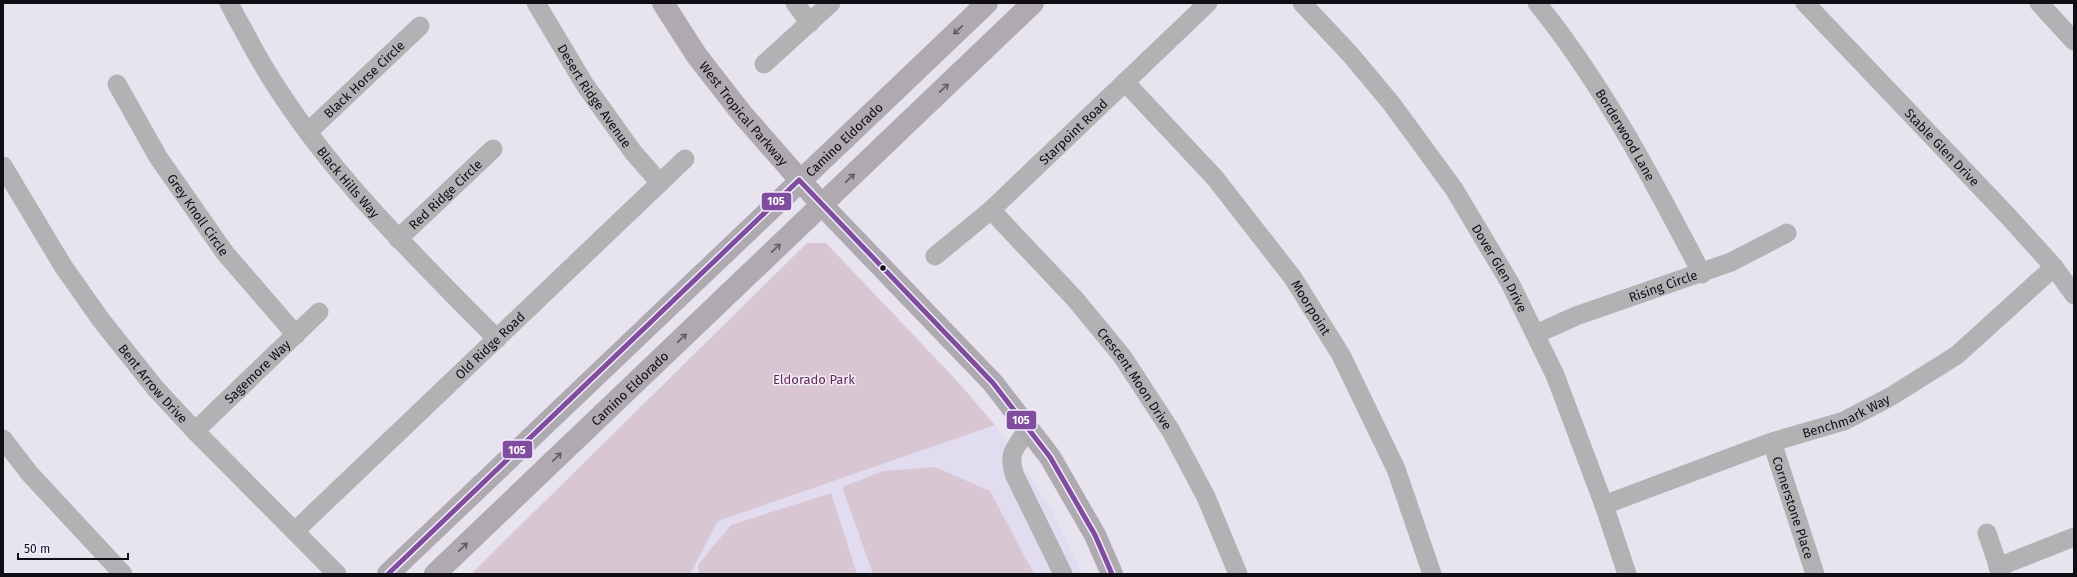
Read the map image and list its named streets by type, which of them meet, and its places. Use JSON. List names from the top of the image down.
{
  "streets": {
    "main road": ["West Tropical Parkway", "Camino Eldorado"],
    "street": [
      "Black Horse Circle",
      "Desert Ridge Avenue",
      "Starpoint Road",
      "Borderwood Lane",
      "Stable Glen Drive",
      "Black Hills Way",
      "Red Ridge Circle",
      "Grey Knoll Circle",
      "Dover Glen Drive",
      "Rising Circle",
      "Moorpoint",
      "Old Ridge Road",
      "Sagemore Way",
      "Crescent Moon Drive",
      "Bent Arrow Drive",
      "Benchmark Way",
      "Cornerstone Place"
    ]
  },
  "crossings": [
    ["Black Horse Circle", "Black Hills Way"],
    ["Desert Ridge Avenue", "Old Ridge Road"],
    ["West Tropical Parkway", "Camino Eldorado"],
    ["Starpoint Road", "Moorpoint"],
    ["Starpoint Road", "Crescent Moon Drive"],
    ["Borderwood Lane", "Rising Circle"],
    ["Stable Glen Drive", "Benchmark Way"],
    ["Black Hills Way", "Red Ridge Circle"],
    ["Black Hills Way", "Old Ridge Road"],
    ["Grey Knoll Circle", "Sagemore Way"],
    ["Dover Glen Drive", "Rising Circle"],
    ["Dover Glen Drive", "Benchmark Way"],
    ["Old Ridge Road", "Bent Arrow Drive"],
    ["Sagemore Way", "Bent Arrow Drive"],
    ["Benchmark Way", "Cornerstone Place"]
  ],
  "parks": ["Eldorado Park"],
  "lines": ["transit line 105"],
  "scale_bar": "50 m"
}
